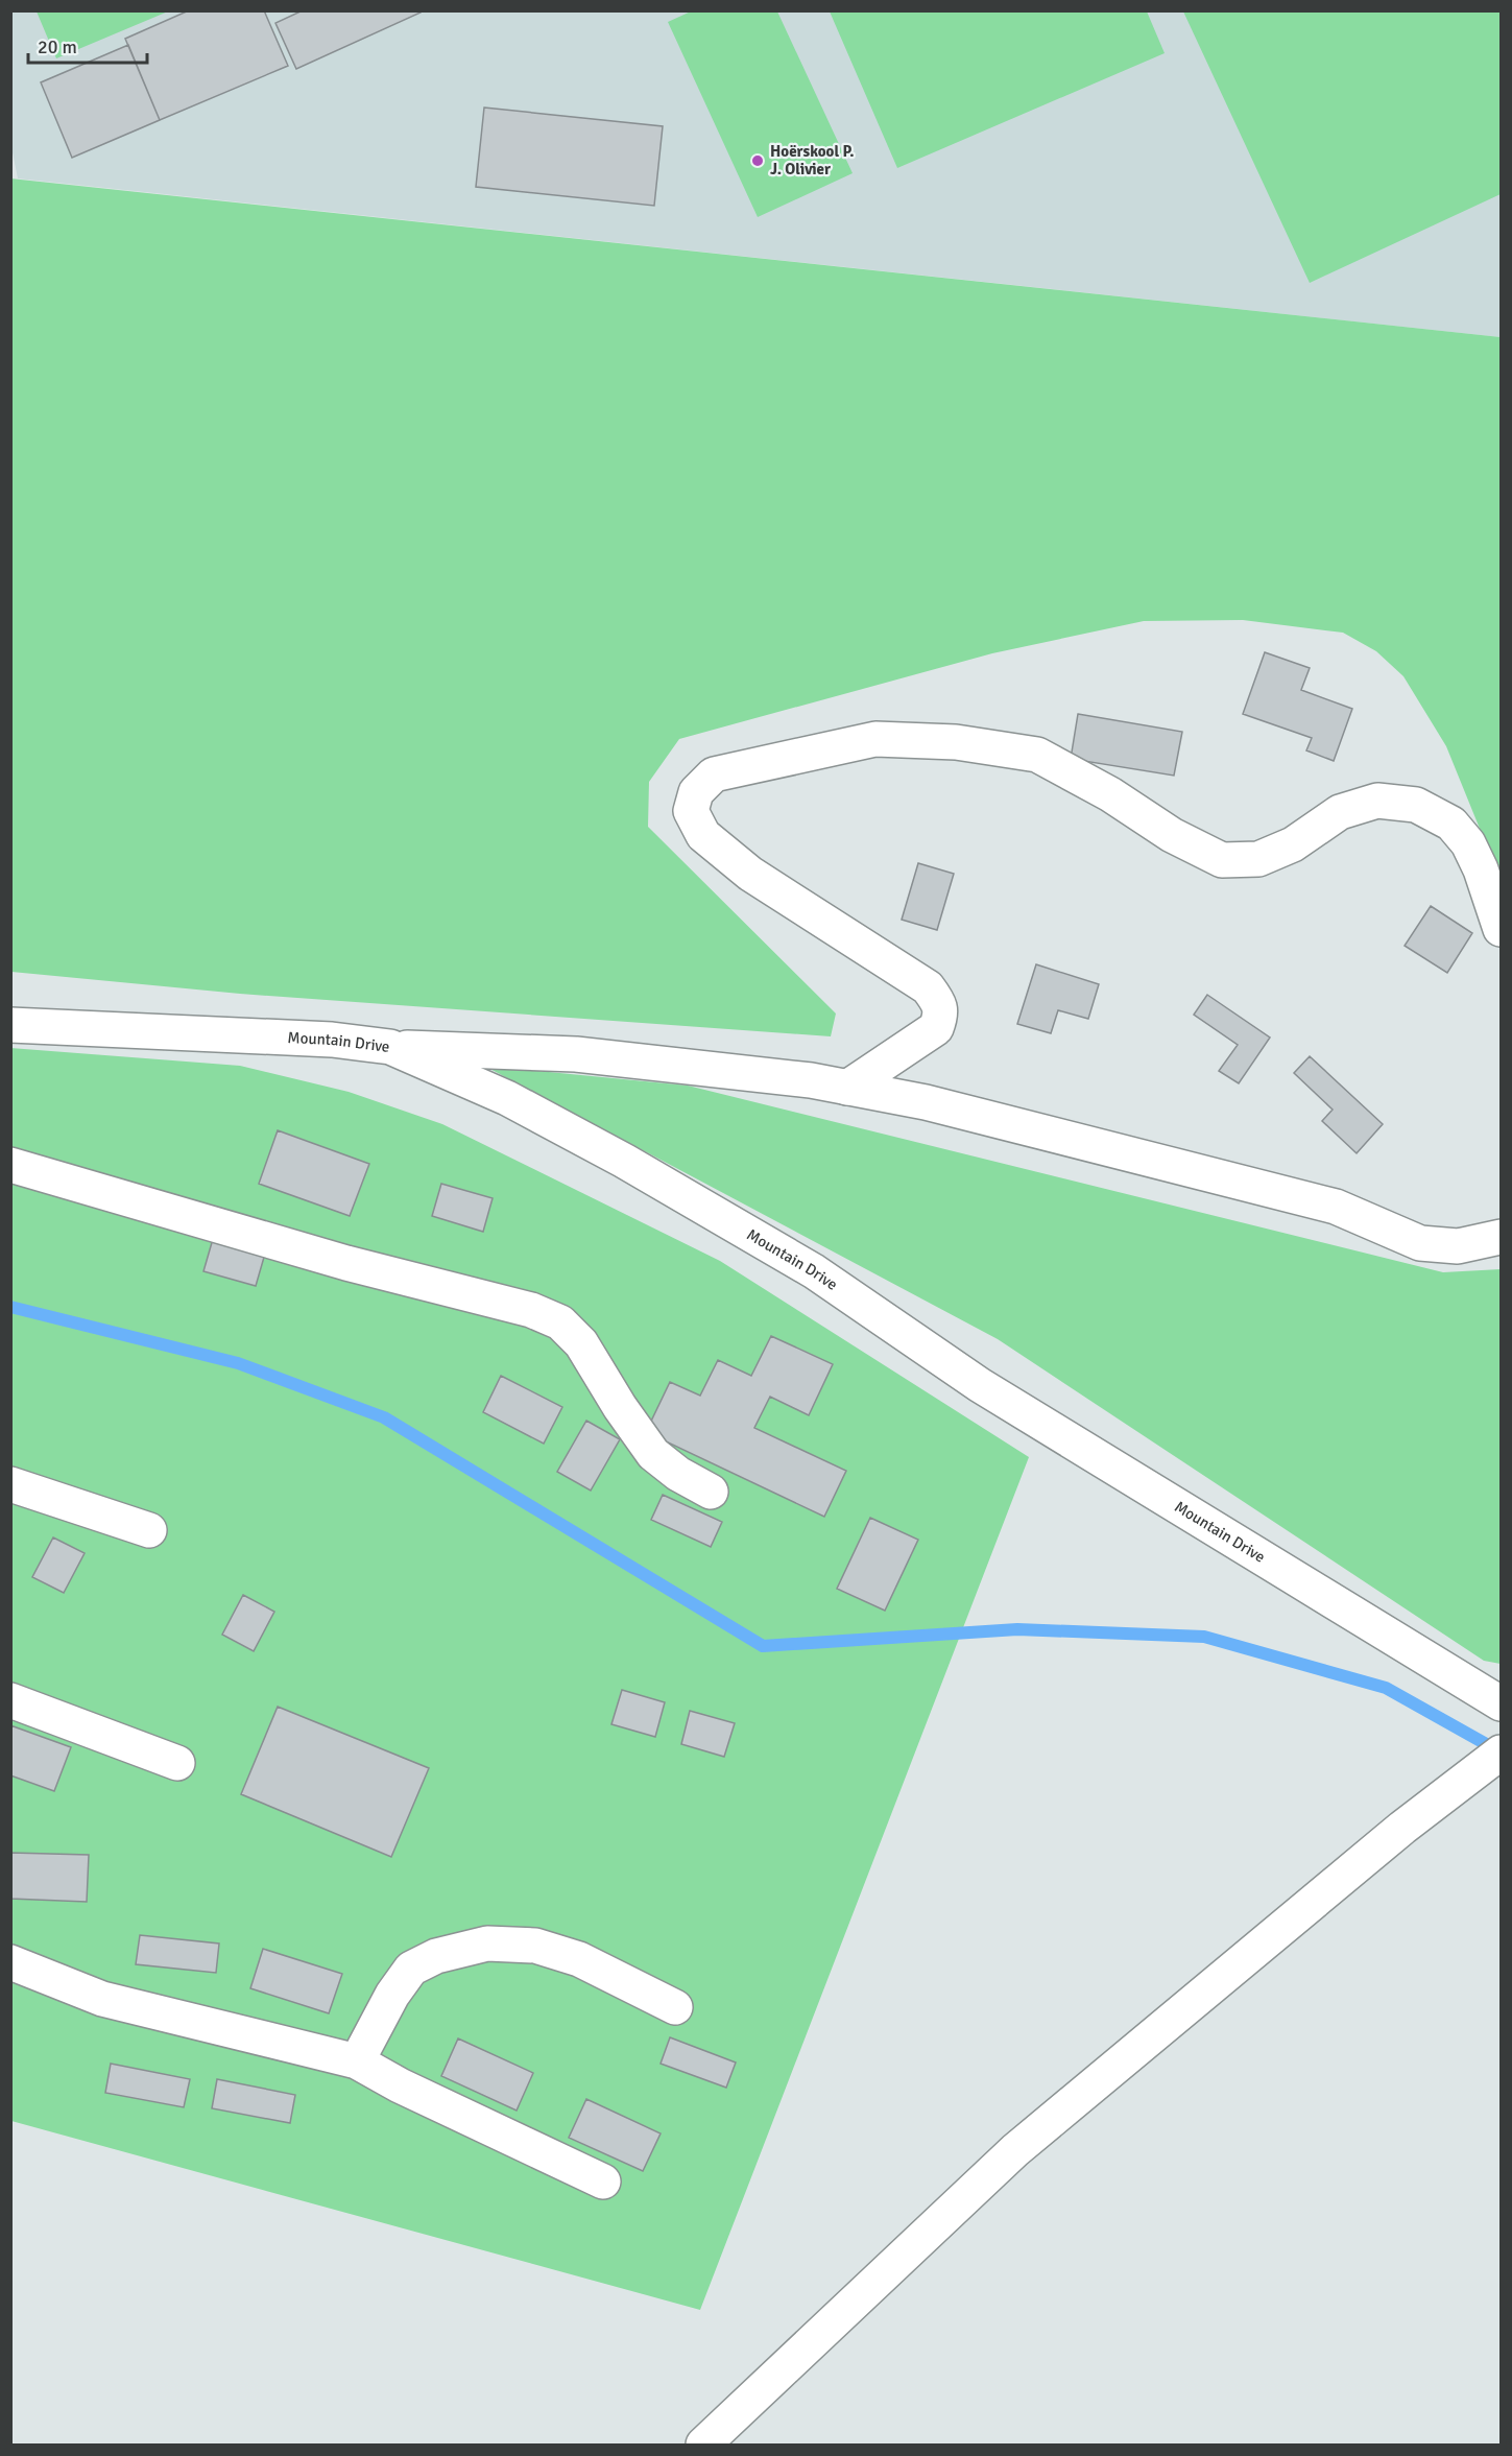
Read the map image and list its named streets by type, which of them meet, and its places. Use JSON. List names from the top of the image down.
{
  "streets": {
    "main road": ["Mountain Drive"]
  },
  "places": ["Hoërskool P. J. Olivier"],
  "scale_bar": "20 m"
}
